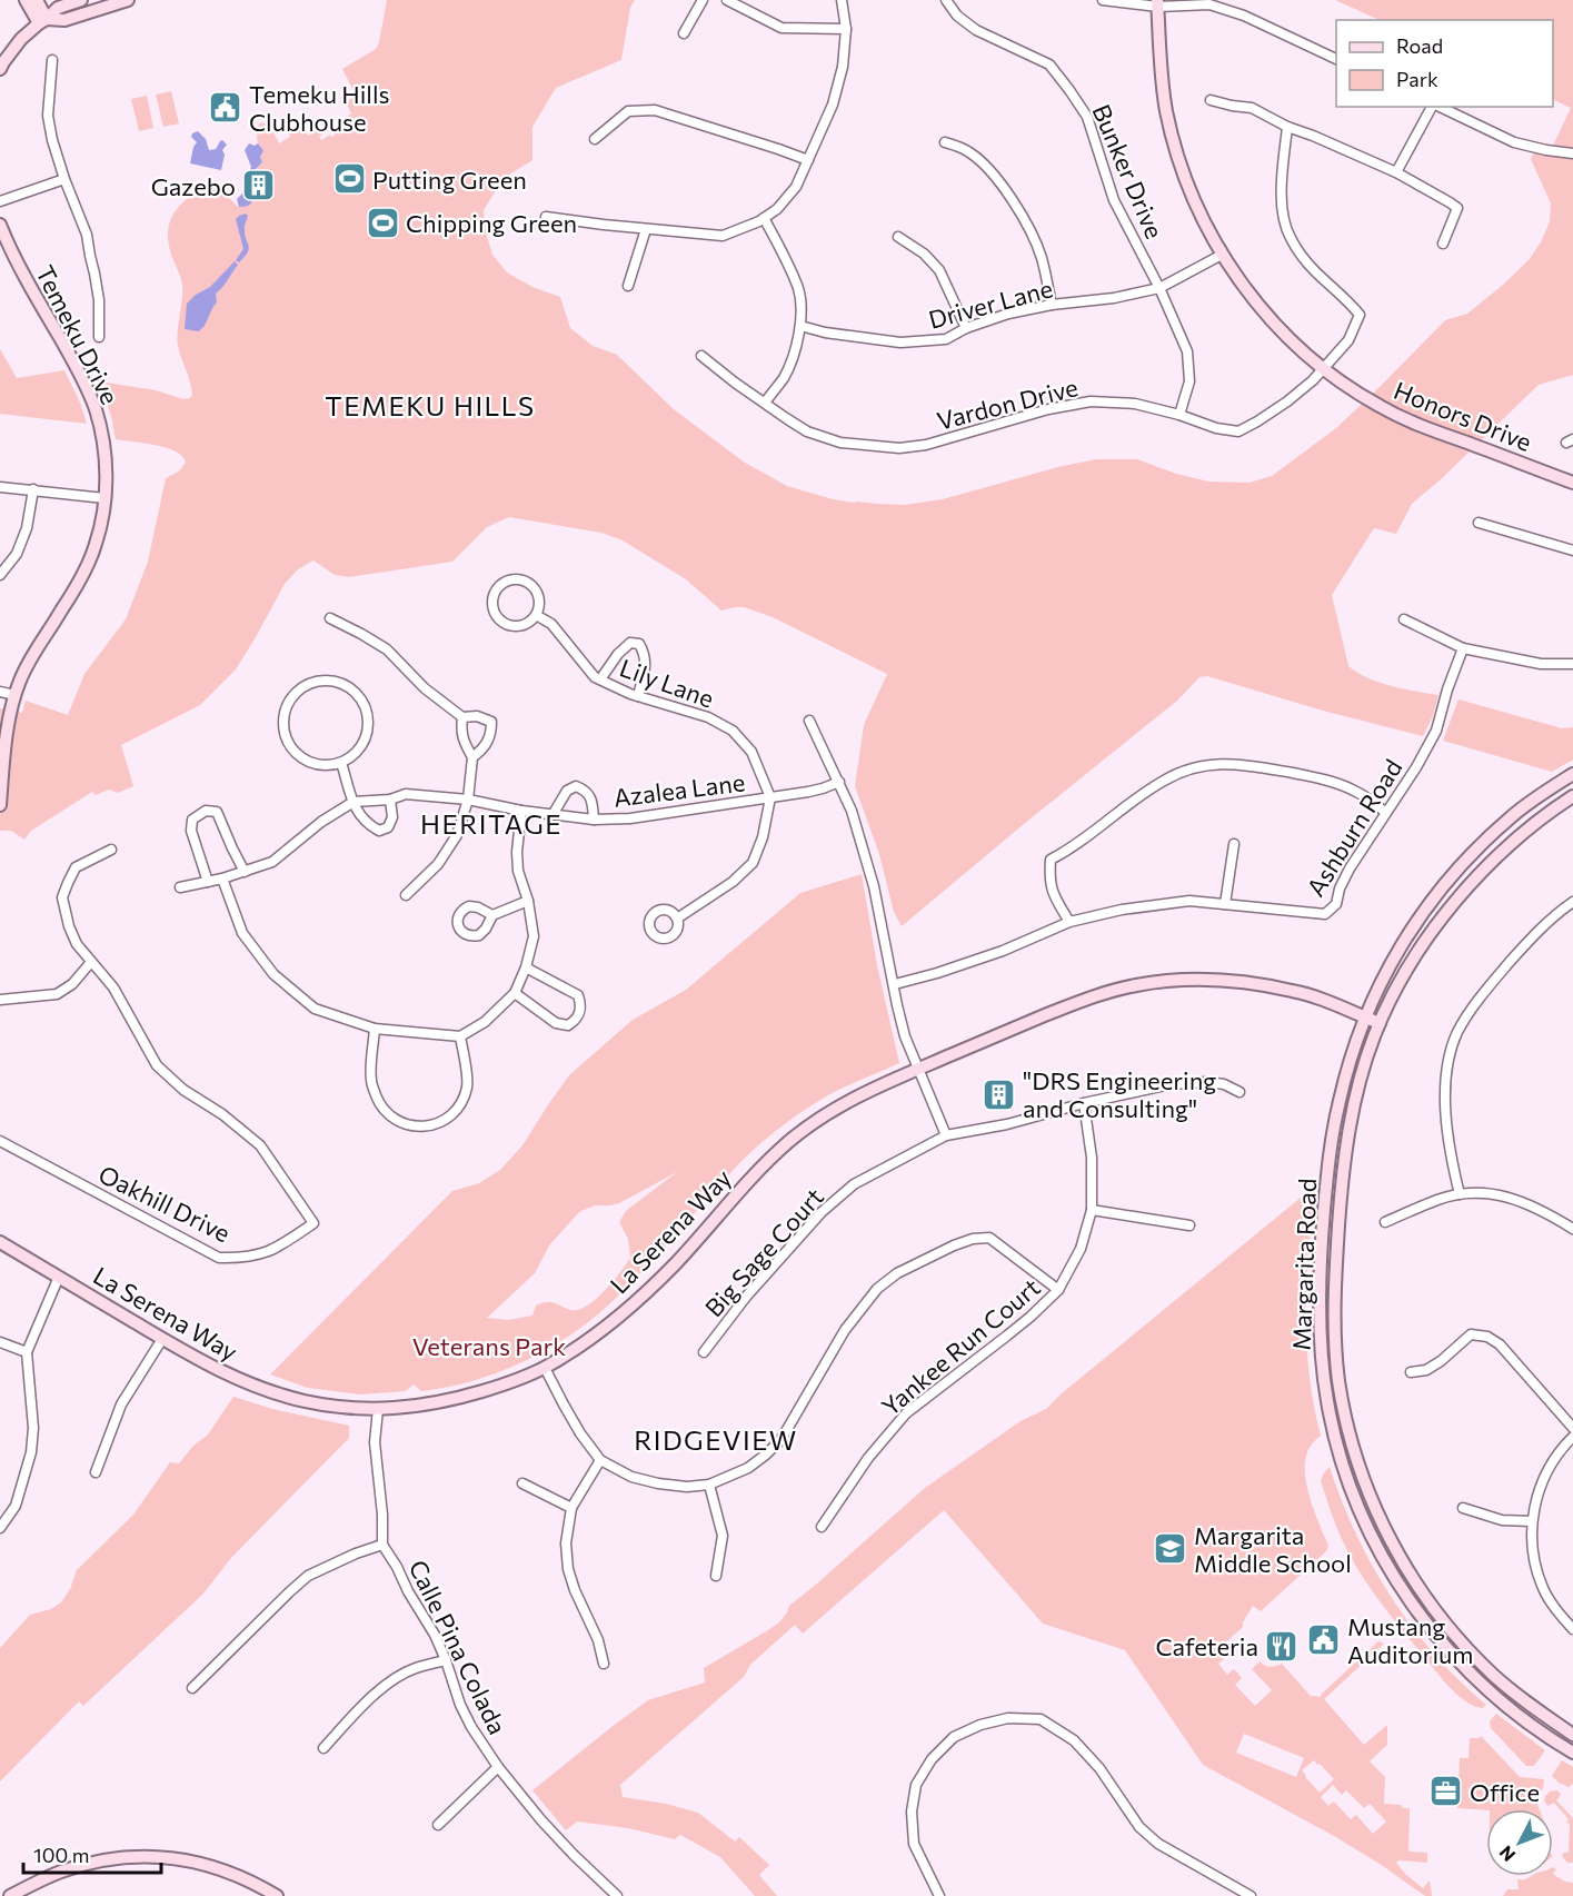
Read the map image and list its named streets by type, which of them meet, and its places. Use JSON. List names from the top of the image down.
{
  "streets": {
    "main road": [
      "Temeku Drive",
      "Honors Drive",
      "La Serena Way",
      "Margarita Road"
    ],
    "street": [
      "Bunker Drive",
      "Driver Lane",
      "Vardon Drive",
      "Lily Lane",
      "Azalea Lane",
      "Ashburn Road",
      "Oakhill Drive",
      "Big Sage Court",
      "Yankee Run Court",
      "Calle Pina Colada"
    ]
  },
  "crossings": [
    ["Bunker Drive", "Driver Lane"],
    ["Bunker Drive", "Vardon Drive"],
    ["Driver Lane", "Honors Drive"],
    ["Vardon Drive", "Honors Drive"],
    ["Lily Lane", "Azalea Lane"],
    ["La Serena Way", "Margarita Road"],
    ["La Serena Way", "Calle Pina Colada"],
    ["Big Sage Court", "Yankee Run Court"]
  ],
  "districts": ["TEMEKU HILLS", "HERITAGE", "RIDGEVIEW"],
  "parks": ["Veterans Park"],
  "places": {
    "public building": ["Temeku Hills Clubhouse", "Mustang Auditorium"],
    "sports": ["Putting Green", "Chipping Green"],
    "building": ["Gazebo", "\"DRS Engineering and Consulting\""],
    "school or university": ["Margarita Middle School"],
    "restaurant": ["Cafeteria"],
    "office": ["Office"]
  },
  "legend": ["Road", "Park"],
  "scale_bar": "100 m",
  "north": "bottom left"
}
